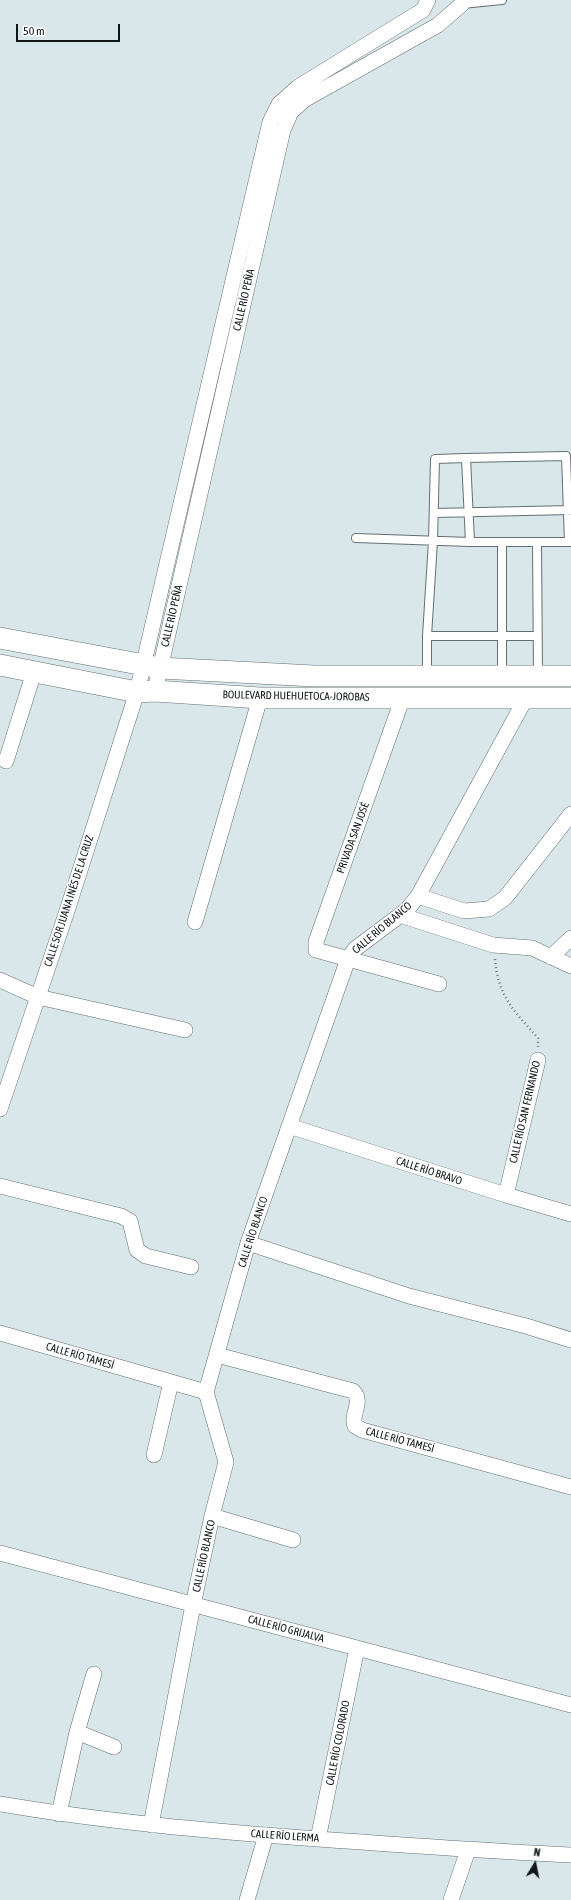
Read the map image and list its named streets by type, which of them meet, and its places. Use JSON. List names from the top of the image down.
{
  "streets": {
    "main road": ["BOULEVARD HUEHUETOCA-JOROBAS"],
    "street": [
      "CALLE RÍO PEÑA",
      "PRIVADA SAN JOSÉ",
      "CALLE SOR JUANA INÉS DE LA CRUZ",
      "CALLE RÍO BLANCO",
      "CALLE RÍO SAN FERNANDO",
      "CALLE RÍO BRAVO",
      "CALLE RÍO TAMESÍ",
      "CALLE RÍO GRIJALVA",
      "CALLE RÍO COLORADO",
      "CALLE RÍO LERMA"
    ]
  },
  "crossings": [
    ["CALLE RÍO PEÑA", "BOULEVARD HUEHUETOCA-JOROBAS"],
    ["CALLE RÍO PEÑA", "CALLE SOR JUANA INÉS DE LA CRUZ"],
    ["BOULEVARD HUEHUETOCA-JOROBAS", "PRIVADA SAN JOSÉ"],
    ["BOULEVARD HUEHUETOCA-JOROBAS", "CALLE SOR JUANA INÉS DE LA CRUZ"],
    ["BOULEVARD HUEHUETOCA-JOROBAS", "CALLE RÍO BLANCO"],
    ["PRIVADA SAN JOSÉ", "CALLE RÍO BLANCO"],
    ["CALLE RÍO BLANCO", "CALLE RÍO BRAVO"],
    ["CALLE RÍO BLANCO", "CALLE RÍO TAMESÍ"],
    ["CALLE RÍO BLANCO", "CALLE RÍO GRIJALVA"],
    ["CALLE RÍO BLANCO", "CALLE RÍO LERMA"],
    ["CALLE RÍO SAN FERNANDO", "CALLE RÍO BRAVO"],
    ["CALLE RÍO GRIJALVA", "CALLE RÍO COLORADO"],
    ["CALLE RÍO COLORADO", "CALLE RÍO LERMA"]
  ],
  "scale_bar": "50 m",
  "north": "top"
}
